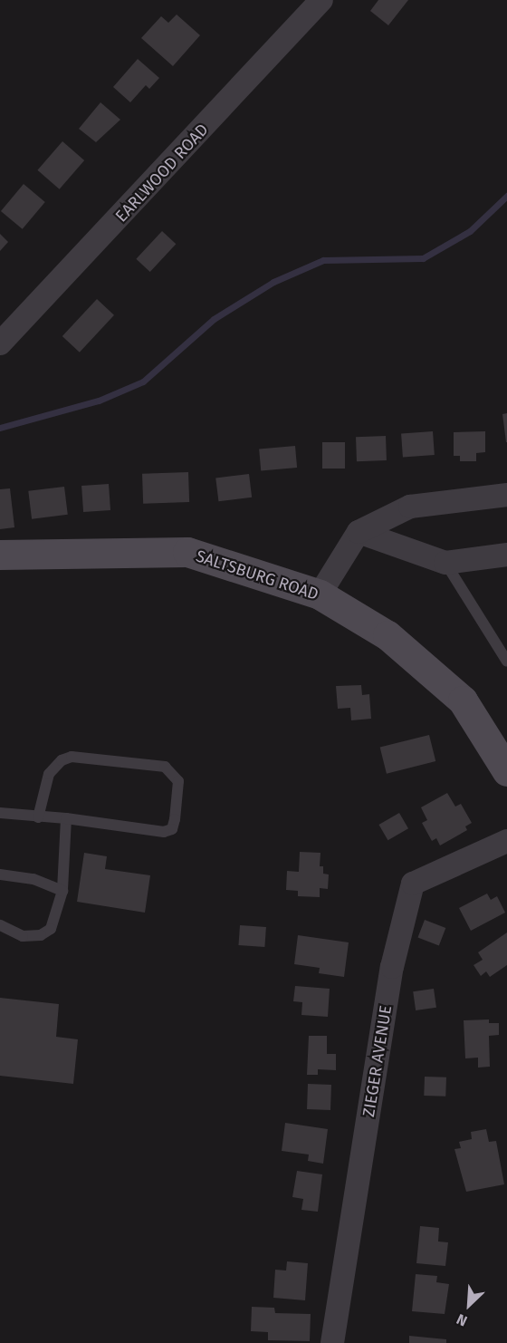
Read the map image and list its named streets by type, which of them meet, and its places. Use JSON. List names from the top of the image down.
{
  "streets": {
    "main road": ["SALTSBURG ROAD"],
    "street": ["EARLWOOD ROAD", "ZIEGER AVENUE"]
  },
  "north": "bottom left"
}
